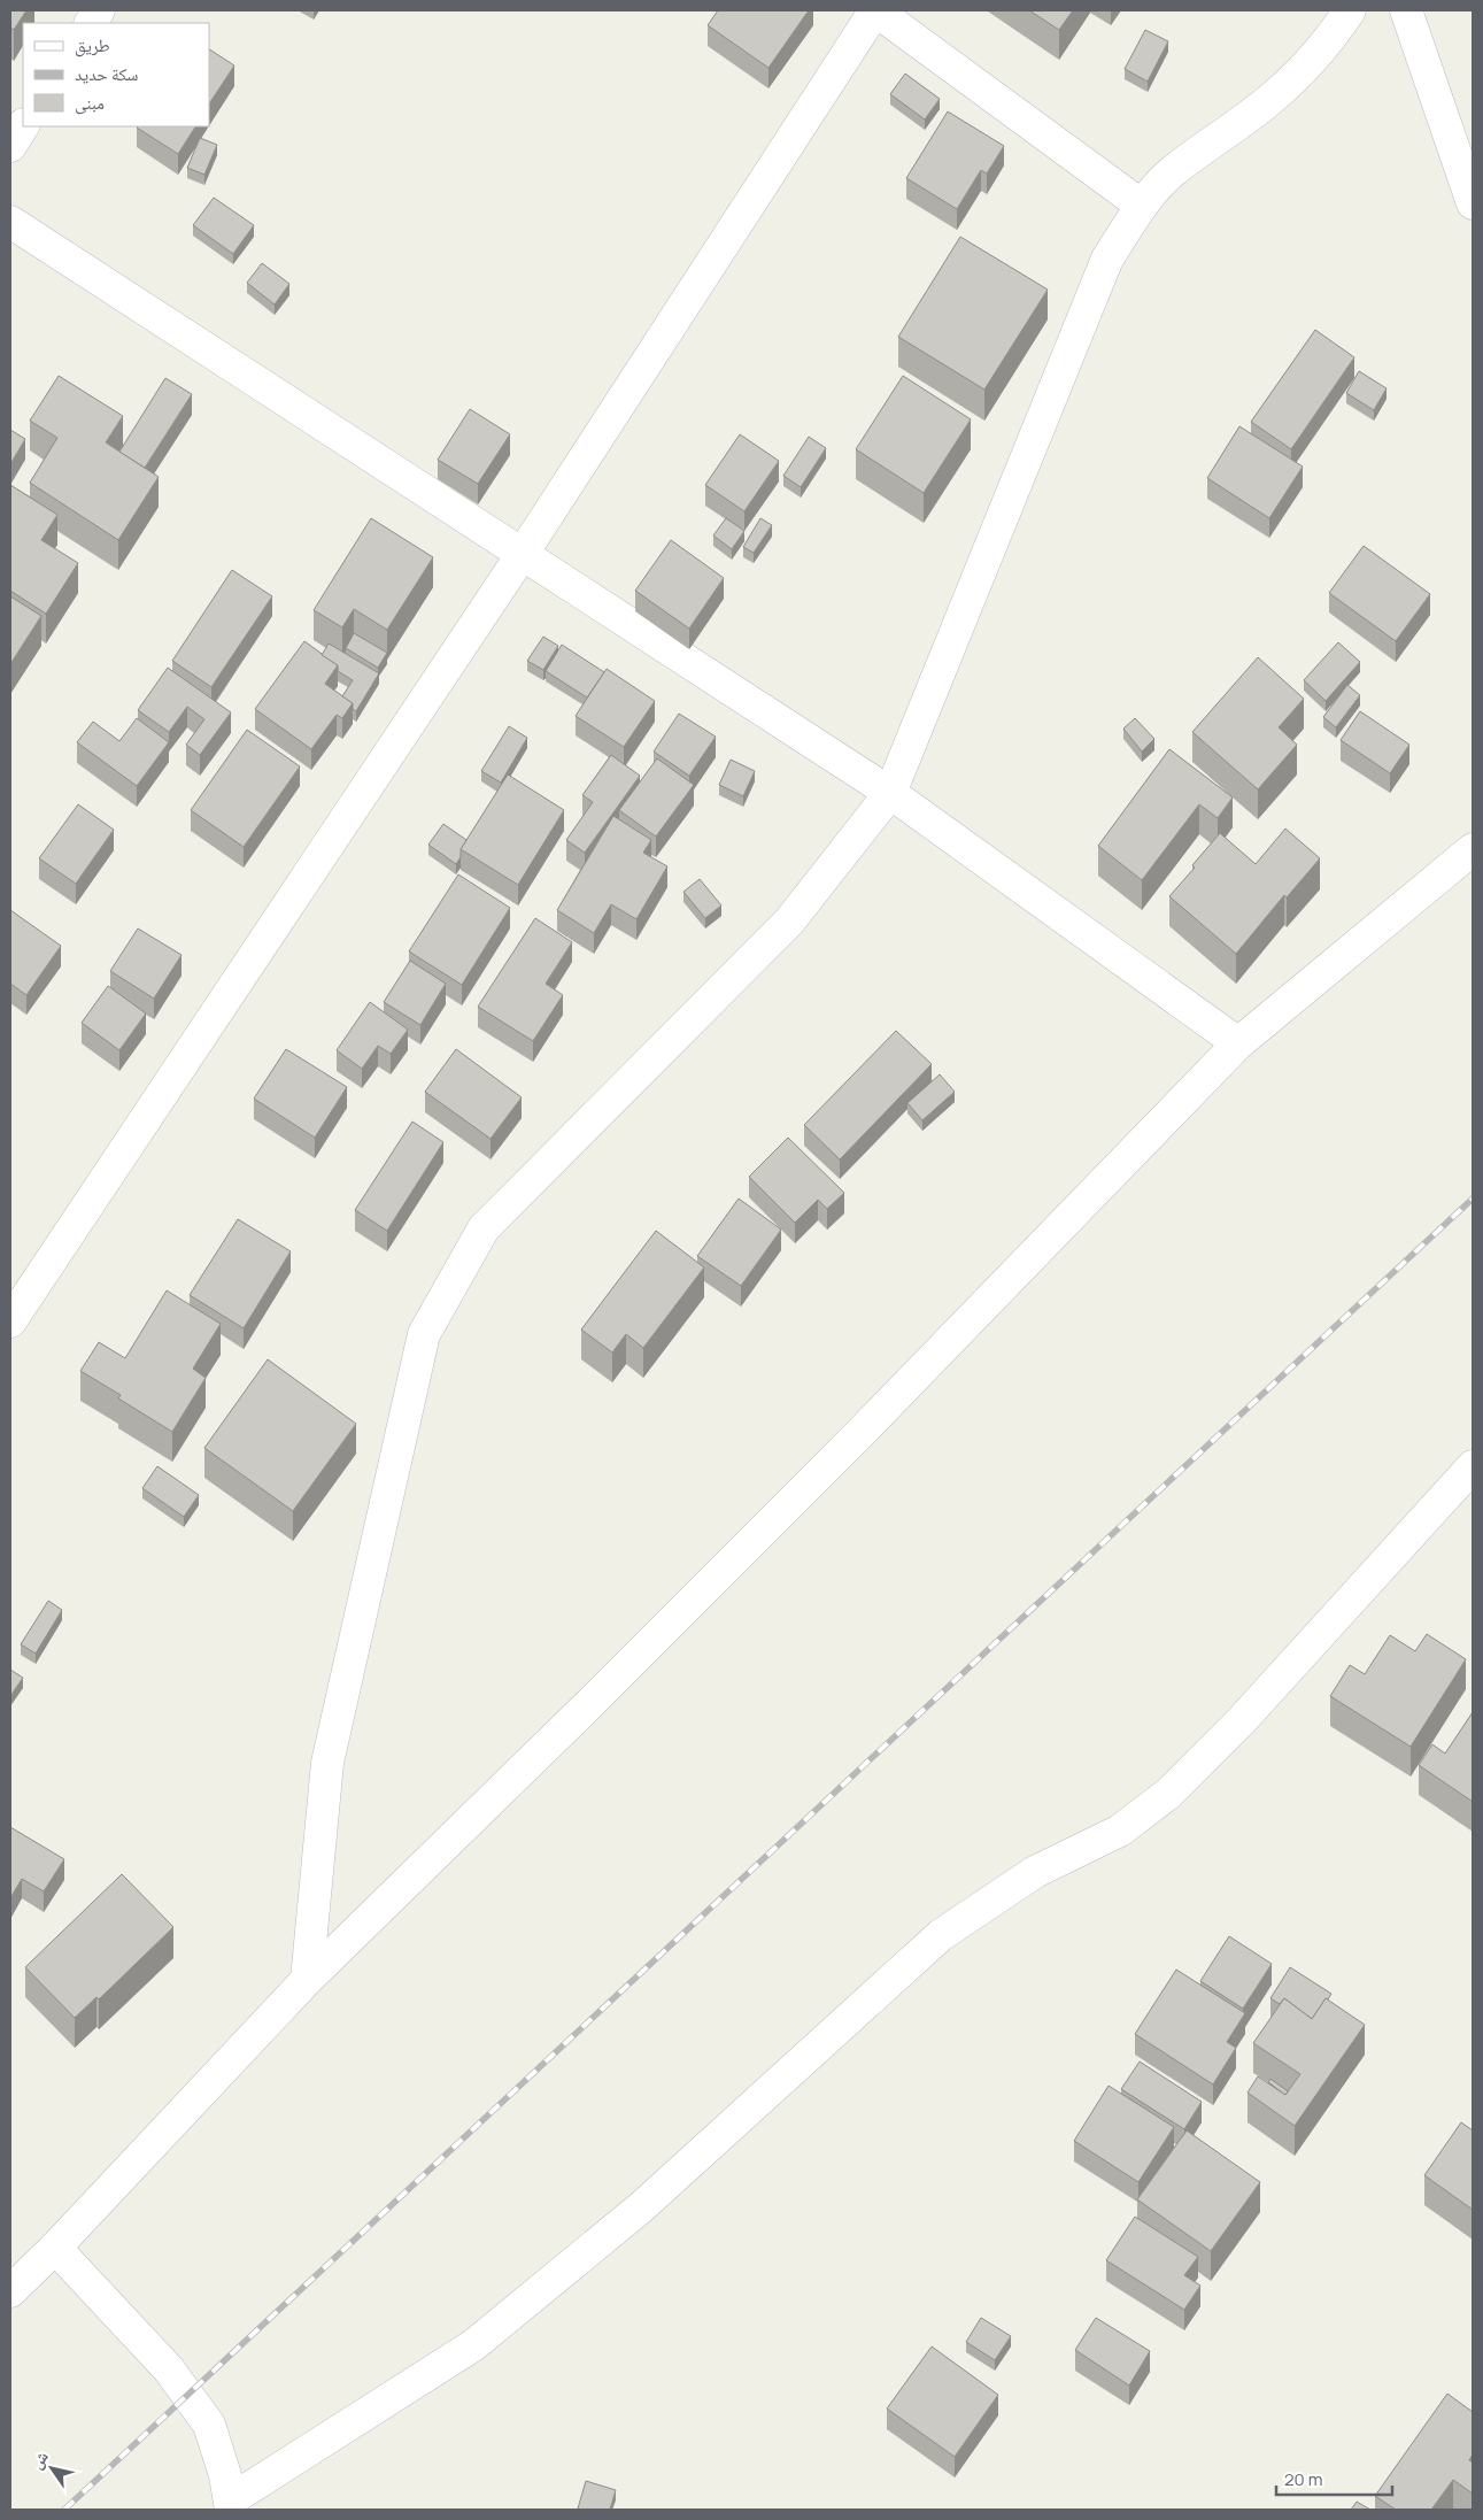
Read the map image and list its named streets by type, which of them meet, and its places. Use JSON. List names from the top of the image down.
{
  "legend": ["طريق", "سكة حديد", "مبنى"],
  "scale_bar": "20 m",
  "north": "top left"
}
